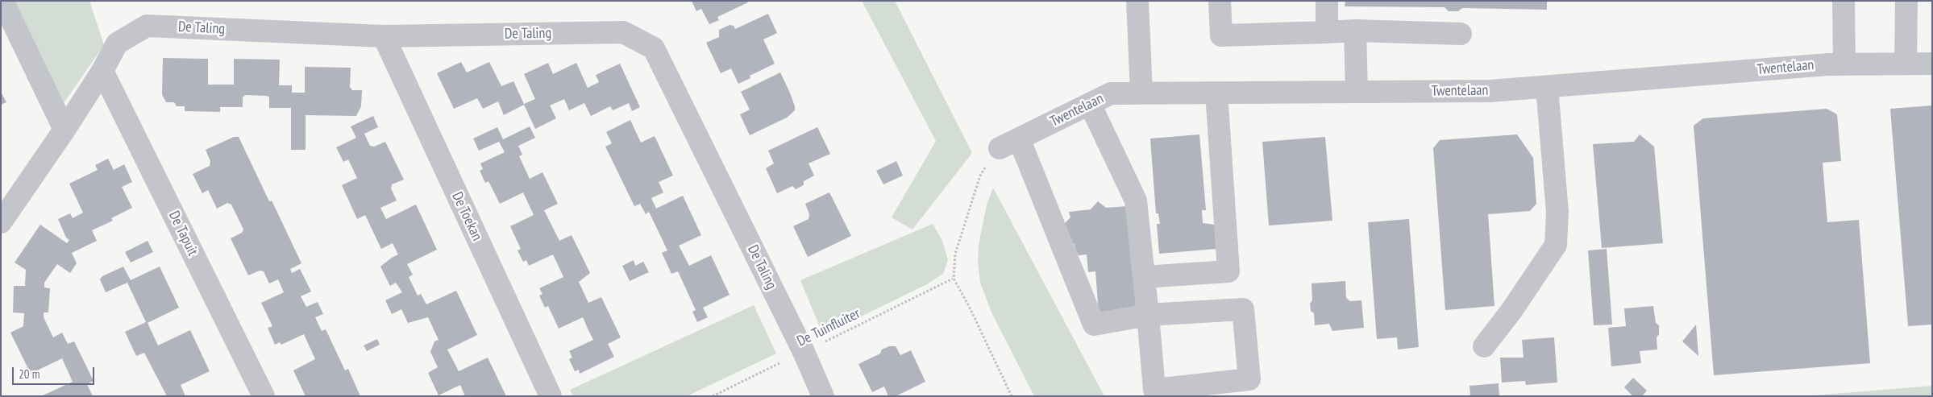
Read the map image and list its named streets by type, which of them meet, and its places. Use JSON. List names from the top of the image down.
{
  "streets": {
    "street": [
      "De Taling",
      "Twentelaan",
      "De Toekan",
      "De Tapuit"
    ],
    "path": ["De Tuinfluiter"]
  },
  "crossings": [
    ["De Taling", "De Toekan"],
    ["De Taling", "De Tapuit"],
    ["De Taling", "De Tuinfluiter"]
  ],
  "scale_bar": "20 m"
}
